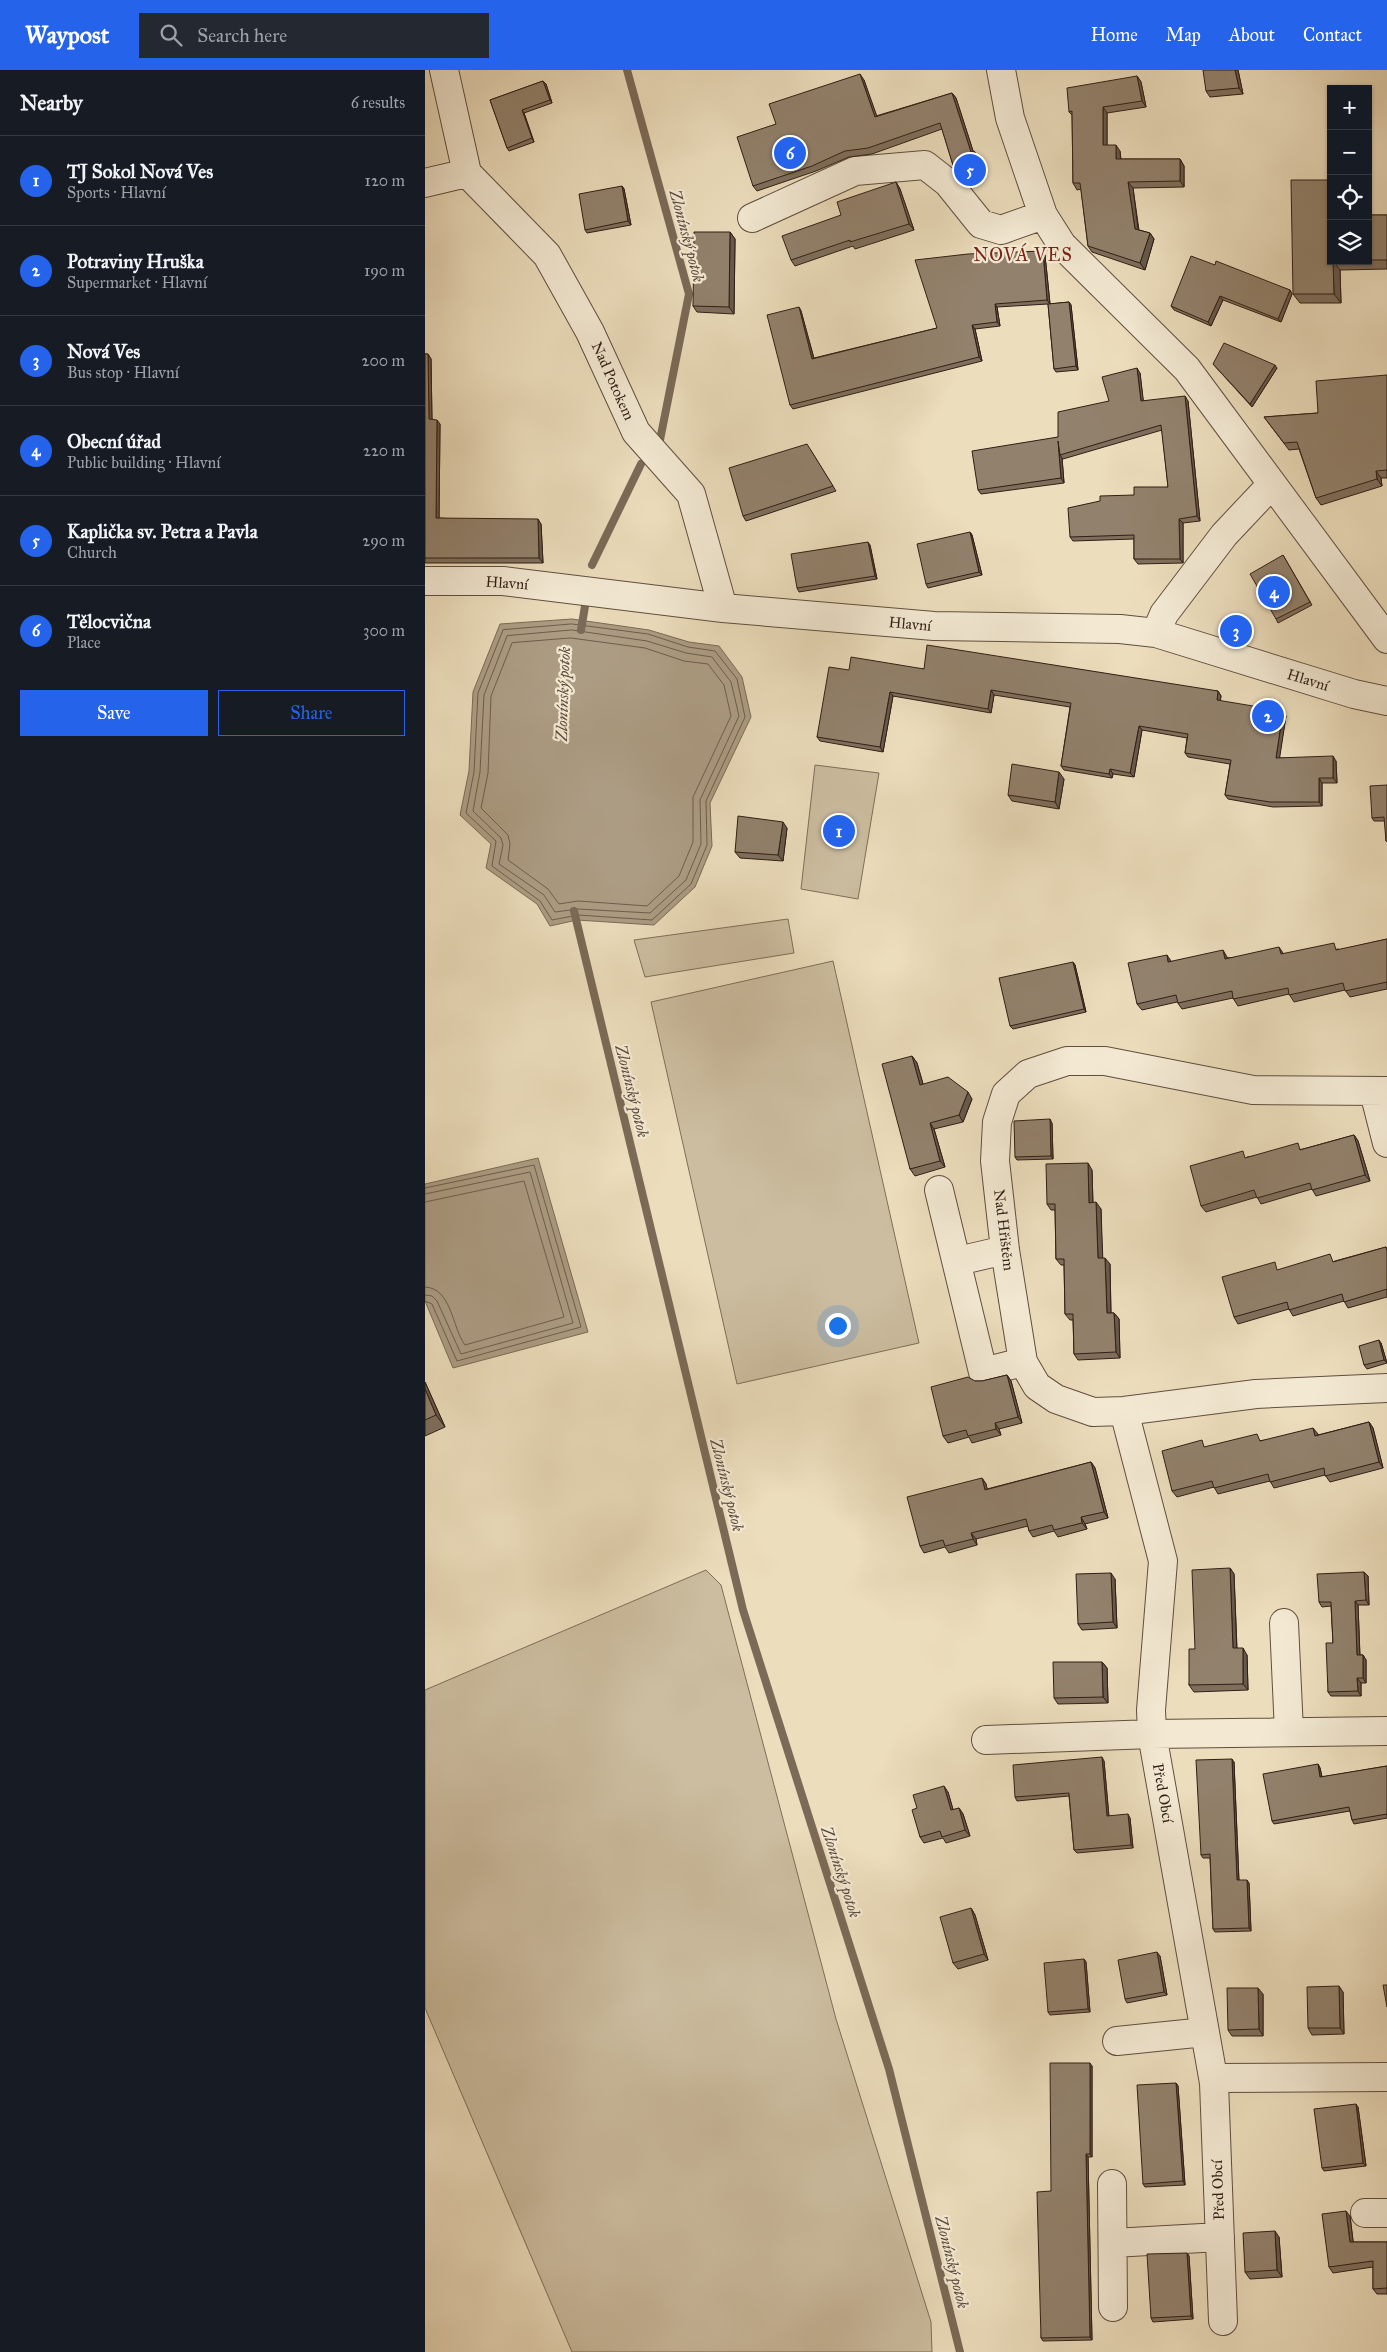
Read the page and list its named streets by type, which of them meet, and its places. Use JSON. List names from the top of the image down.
{
  "streets": {
    "street": [
      "Nad Potokem",
      "Hlavní",
      "Nad Hřištěm",
      "Před Obcí"
    ]
  },
  "crossings": [
    ["Nad Potokem", "Hlavní"],
    ["Nad Hřištěm", "Před Obcí"]
  ],
  "districts": ["NOVÁ VES"],
  "water": ["Zlonínský potok"],
  "page": {
    "header": "Waypost",
    "search": "Search here",
    "nav": [
      "Home",
      "Map",
      "About",
      "Contact"
    ],
    "heading": ["Nearby", "6 results"],
    "map_buttons": ["+", "−"],
    "list": [
      {
        "mark": "1",
        "name": "TJ Sokol Nová Ves",
        "note": "Sports · Hlavní",
        "value": "120 m"
      },
      {
        "mark": "2",
        "name": "Potraviny Hruška",
        "note": "Supermarket · Hlavní",
        "value": "190 m"
      },
      {
        "mark": "3",
        "name": "Nová Ves",
        "note": "Bus stop · Hlavní",
        "value": "200 m"
      },
      {
        "mark": "4",
        "name": "Obecní úřad",
        "note": "Public building · Hlavní",
        "value": "220 m"
      },
      {
        "mark": "5",
        "name": "Kaplička sv. Petra a Pavla",
        "note": "Church",
        "value": "290 m"
      },
      {
        "mark": "6",
        "name": "Tělocvična",
        "note": "Place",
        "value": "300 m"
      }
    ],
    "pins": [
      "6",
      "5",
      "4",
      "3",
      "2",
      "1"
    ],
    "buttons": ["Save", "Share"]
  }
}
